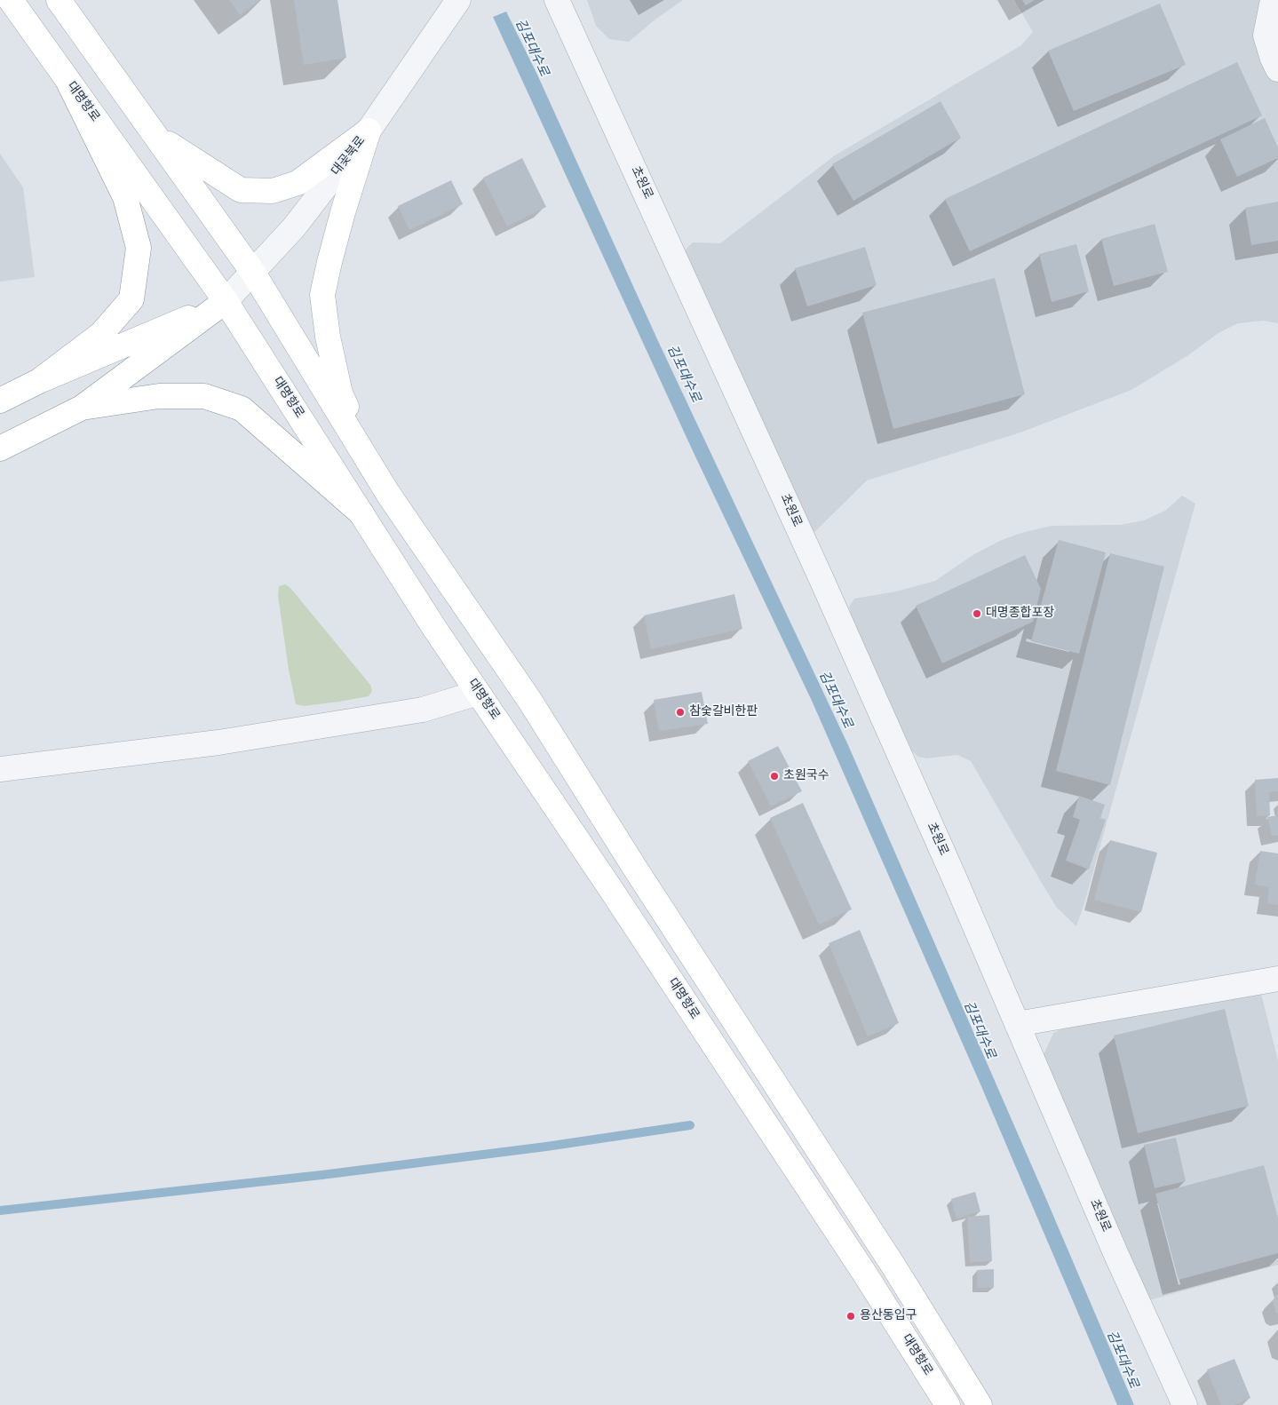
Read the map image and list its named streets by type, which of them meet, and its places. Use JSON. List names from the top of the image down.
{
  "streets": {
    "main road": ["대명항로"],
    "street": ["대곶북로", "초원로"]
  },
  "crossings": [
    ["대명항로", "대곶북로"]
  ],
  "water": ["김포대수로"],
  "places": [
    "대명종합포장",
    "참숯갈비한판",
    "초원국수",
    "용산동입구"
  ]
}
